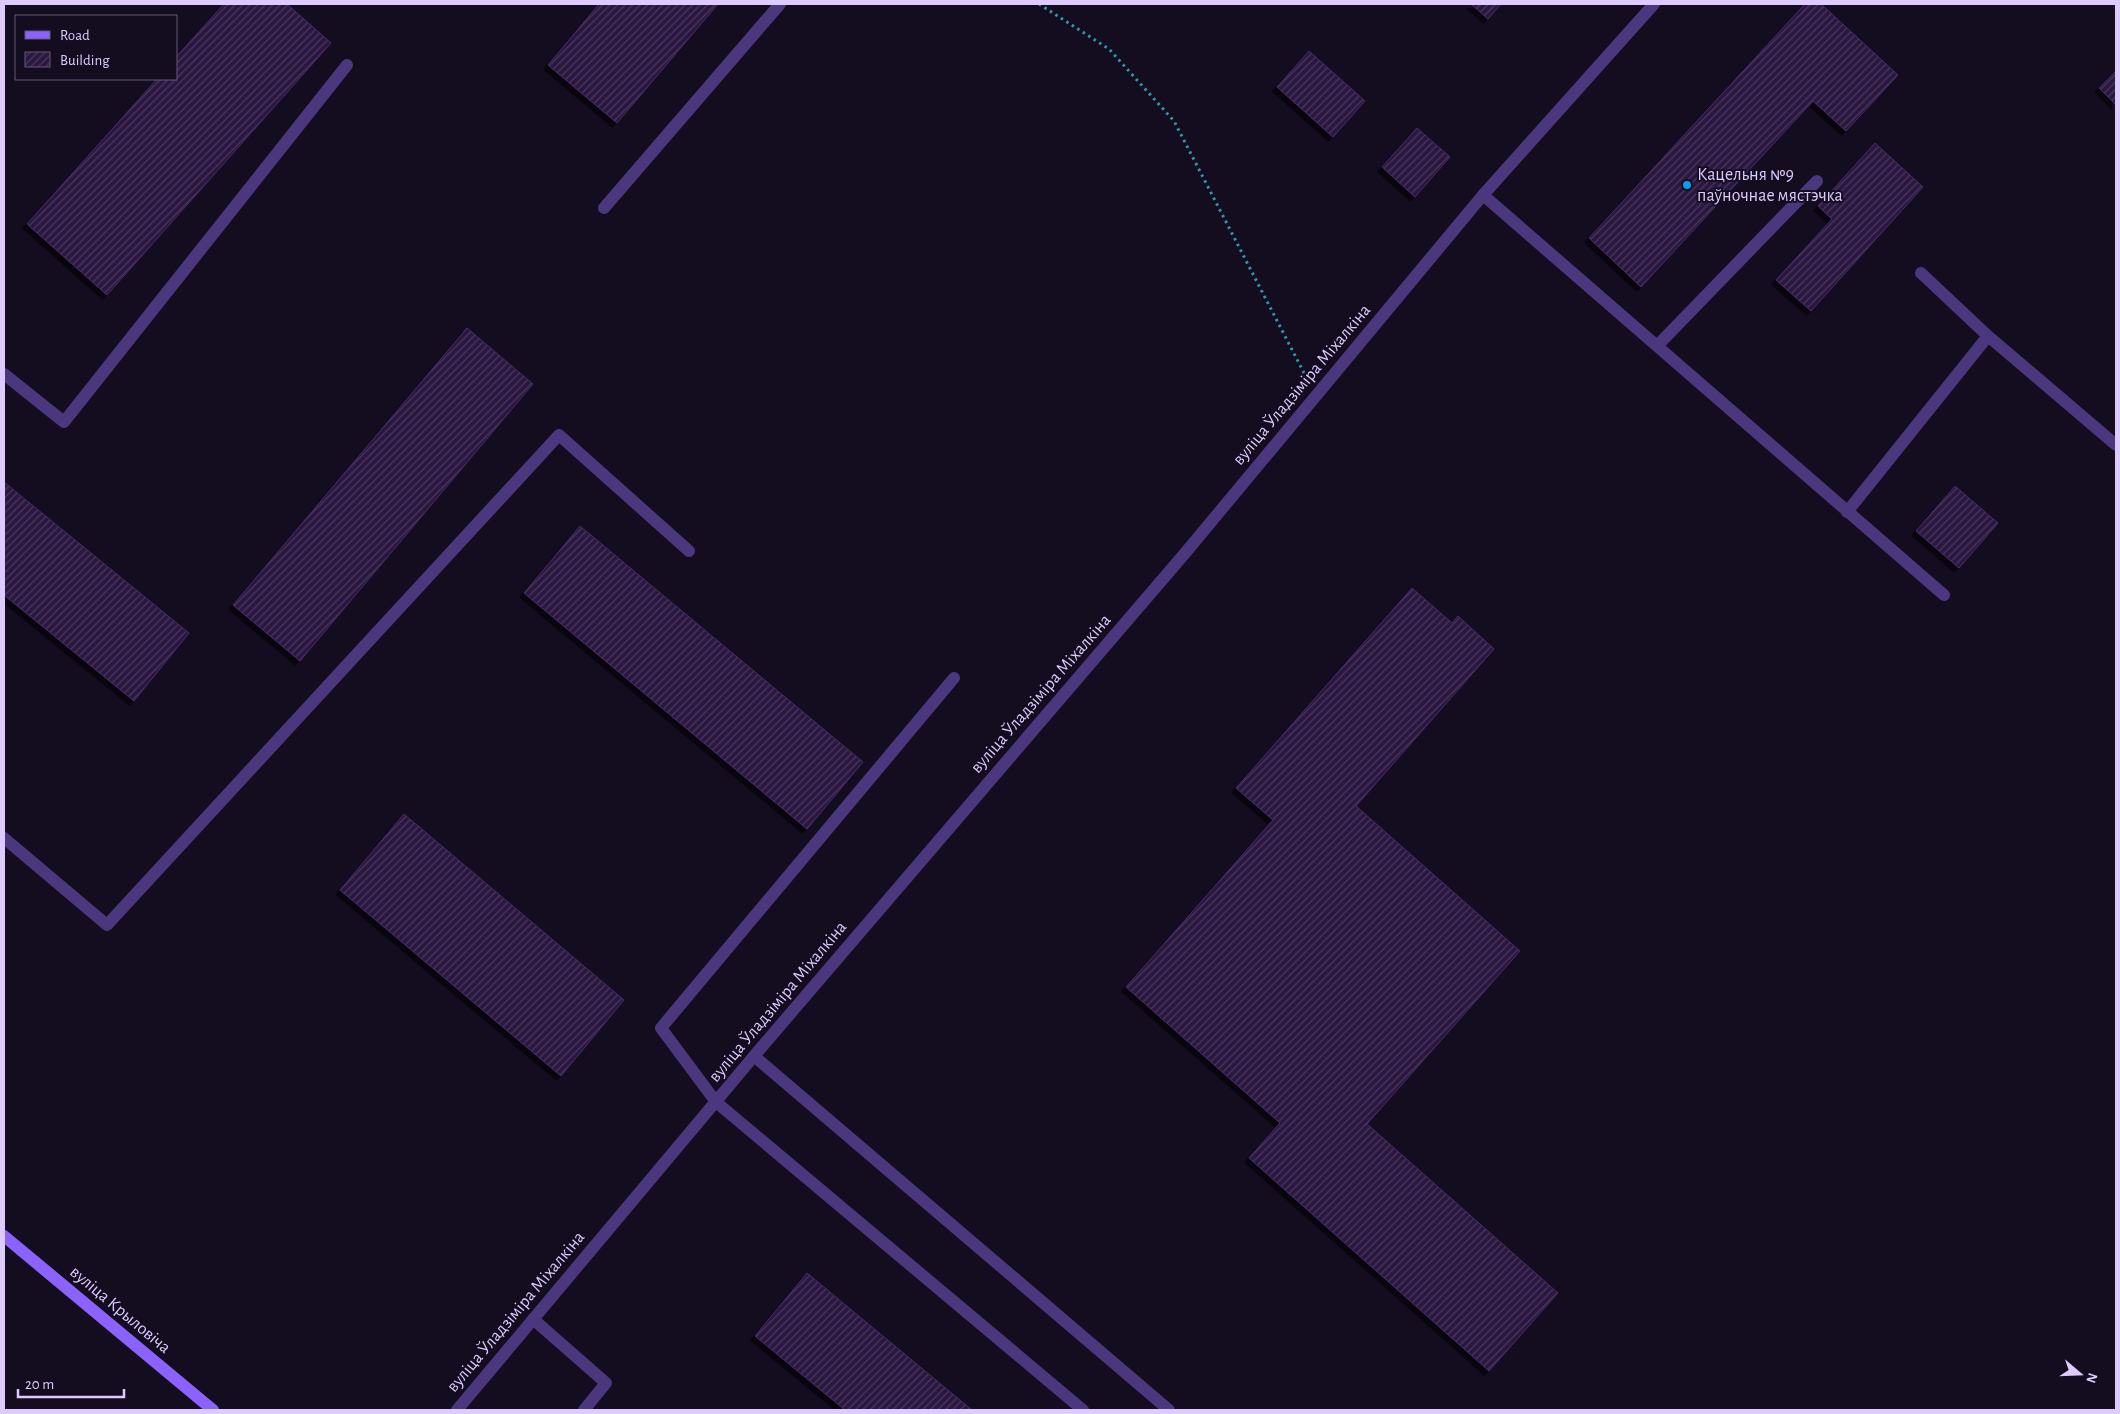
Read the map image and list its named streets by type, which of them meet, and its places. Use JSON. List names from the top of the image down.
{
  "streets": {
    "main road": ["вуліца Крыловіча"],
    "street": ["вуліца Ўладзіміра Міхалкіна"]
  },
  "places": ["Кацельня №9 паўночнае мястэчка"],
  "legend": ["Road", "Building"],
  "scale_bar": "20 m",
  "north": "right"
}
